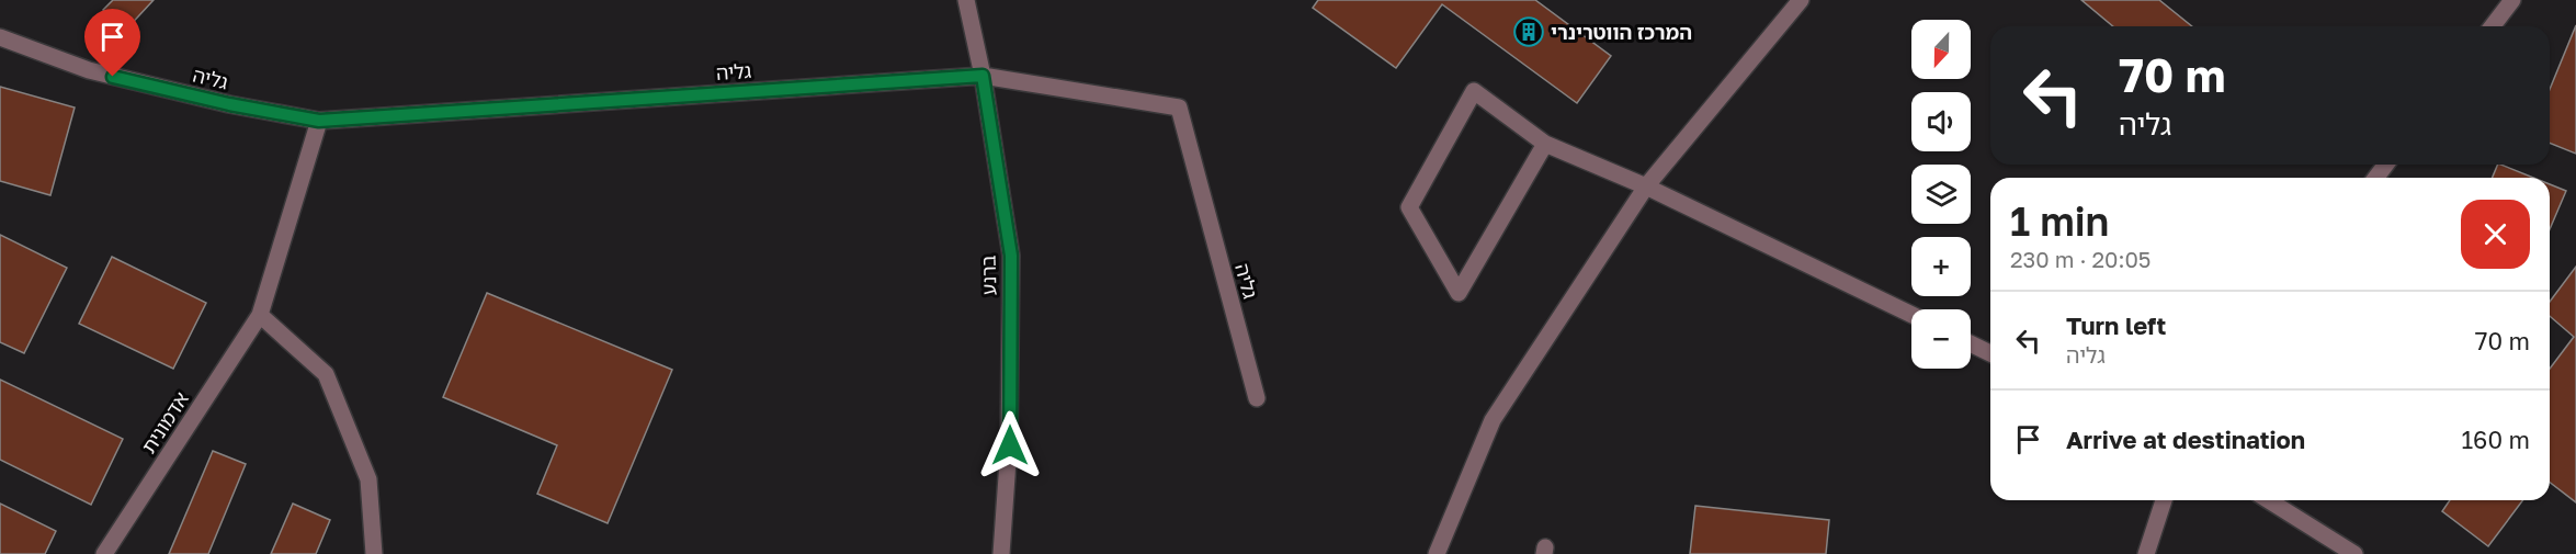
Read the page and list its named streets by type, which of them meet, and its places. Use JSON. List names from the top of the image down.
{
  "streets": {
    "street": ["גליה", "ברנע", "אדמונית"]
  },
  "crossings": [
    ["גליה", "ברנע"],
    ["גליה", "אדמונית"]
  ],
  "places": {
    "building": ["המרכז הווטרינרי"]
  },
  "north": "bottom",
  "page": {
    "map_buttons": ["+", "−"],
    "turn": ["70 m", "גליה"],
    "heading": ["1 min", "230 m · 20:05"],
    "list": [
      {
        "name": "Turn left",
        "note": "גליה",
        "value": "70 m"
      },
      {
        "name": "Arrive at destination",
        "value": "160 m"
      }
    ]
  }
}
